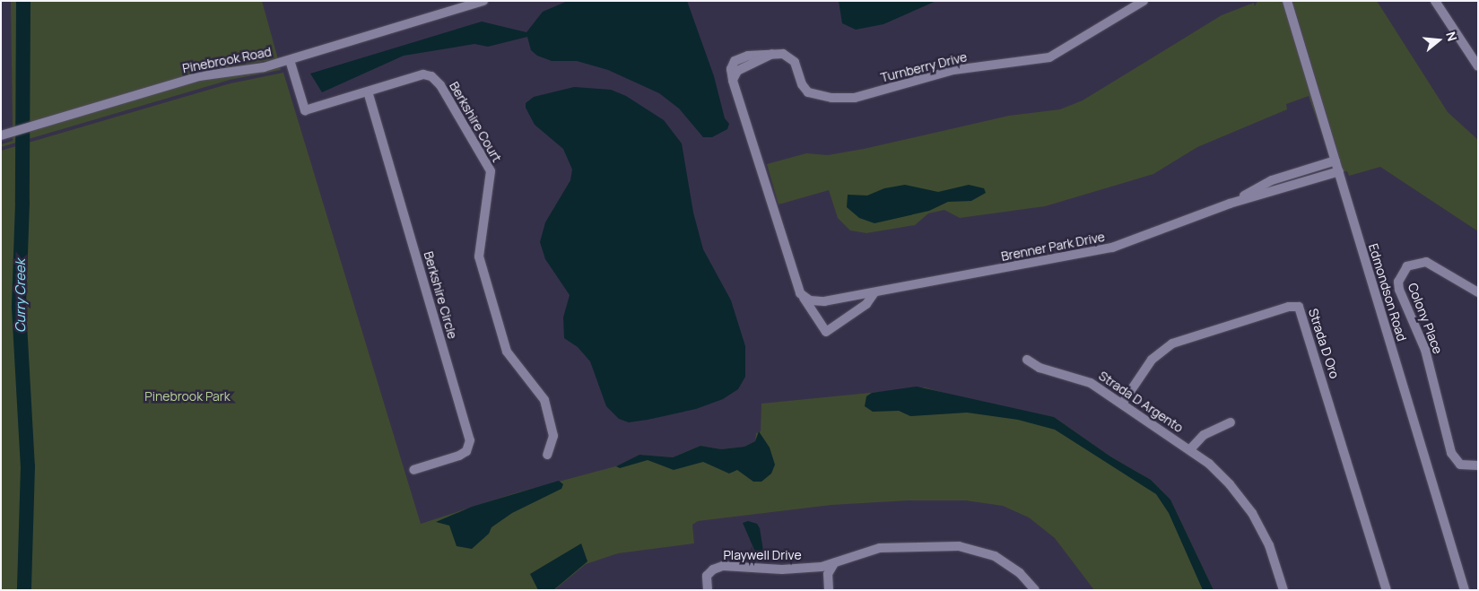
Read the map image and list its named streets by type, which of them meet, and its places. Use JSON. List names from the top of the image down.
{
  "streets": {
    "street": [
      "Pinebrook Road",
      "Turnberry Drive",
      "Berkshire Court",
      "Brenner Park Drive",
      "Edmondson Road",
      "Berkshire Circle",
      "Colony Place",
      "Strada D Oro",
      "Strada D Argento",
      "Playwell Drive"
    ]
  },
  "crossings": [
    ["Pinebrook Road", "Berkshire Court"],
    ["Turnberry Drive", "Brenner Park Drive"],
    ["Berkshire Court", "Berkshire Circle"],
    ["Brenner Park Drive", "Edmondson Road"],
    ["Strada D Oro", "Strada D Argento"]
  ],
  "water": ["Curry Creek"],
  "parks": ["Pinebrook Park"],
  "north": "right"
}
